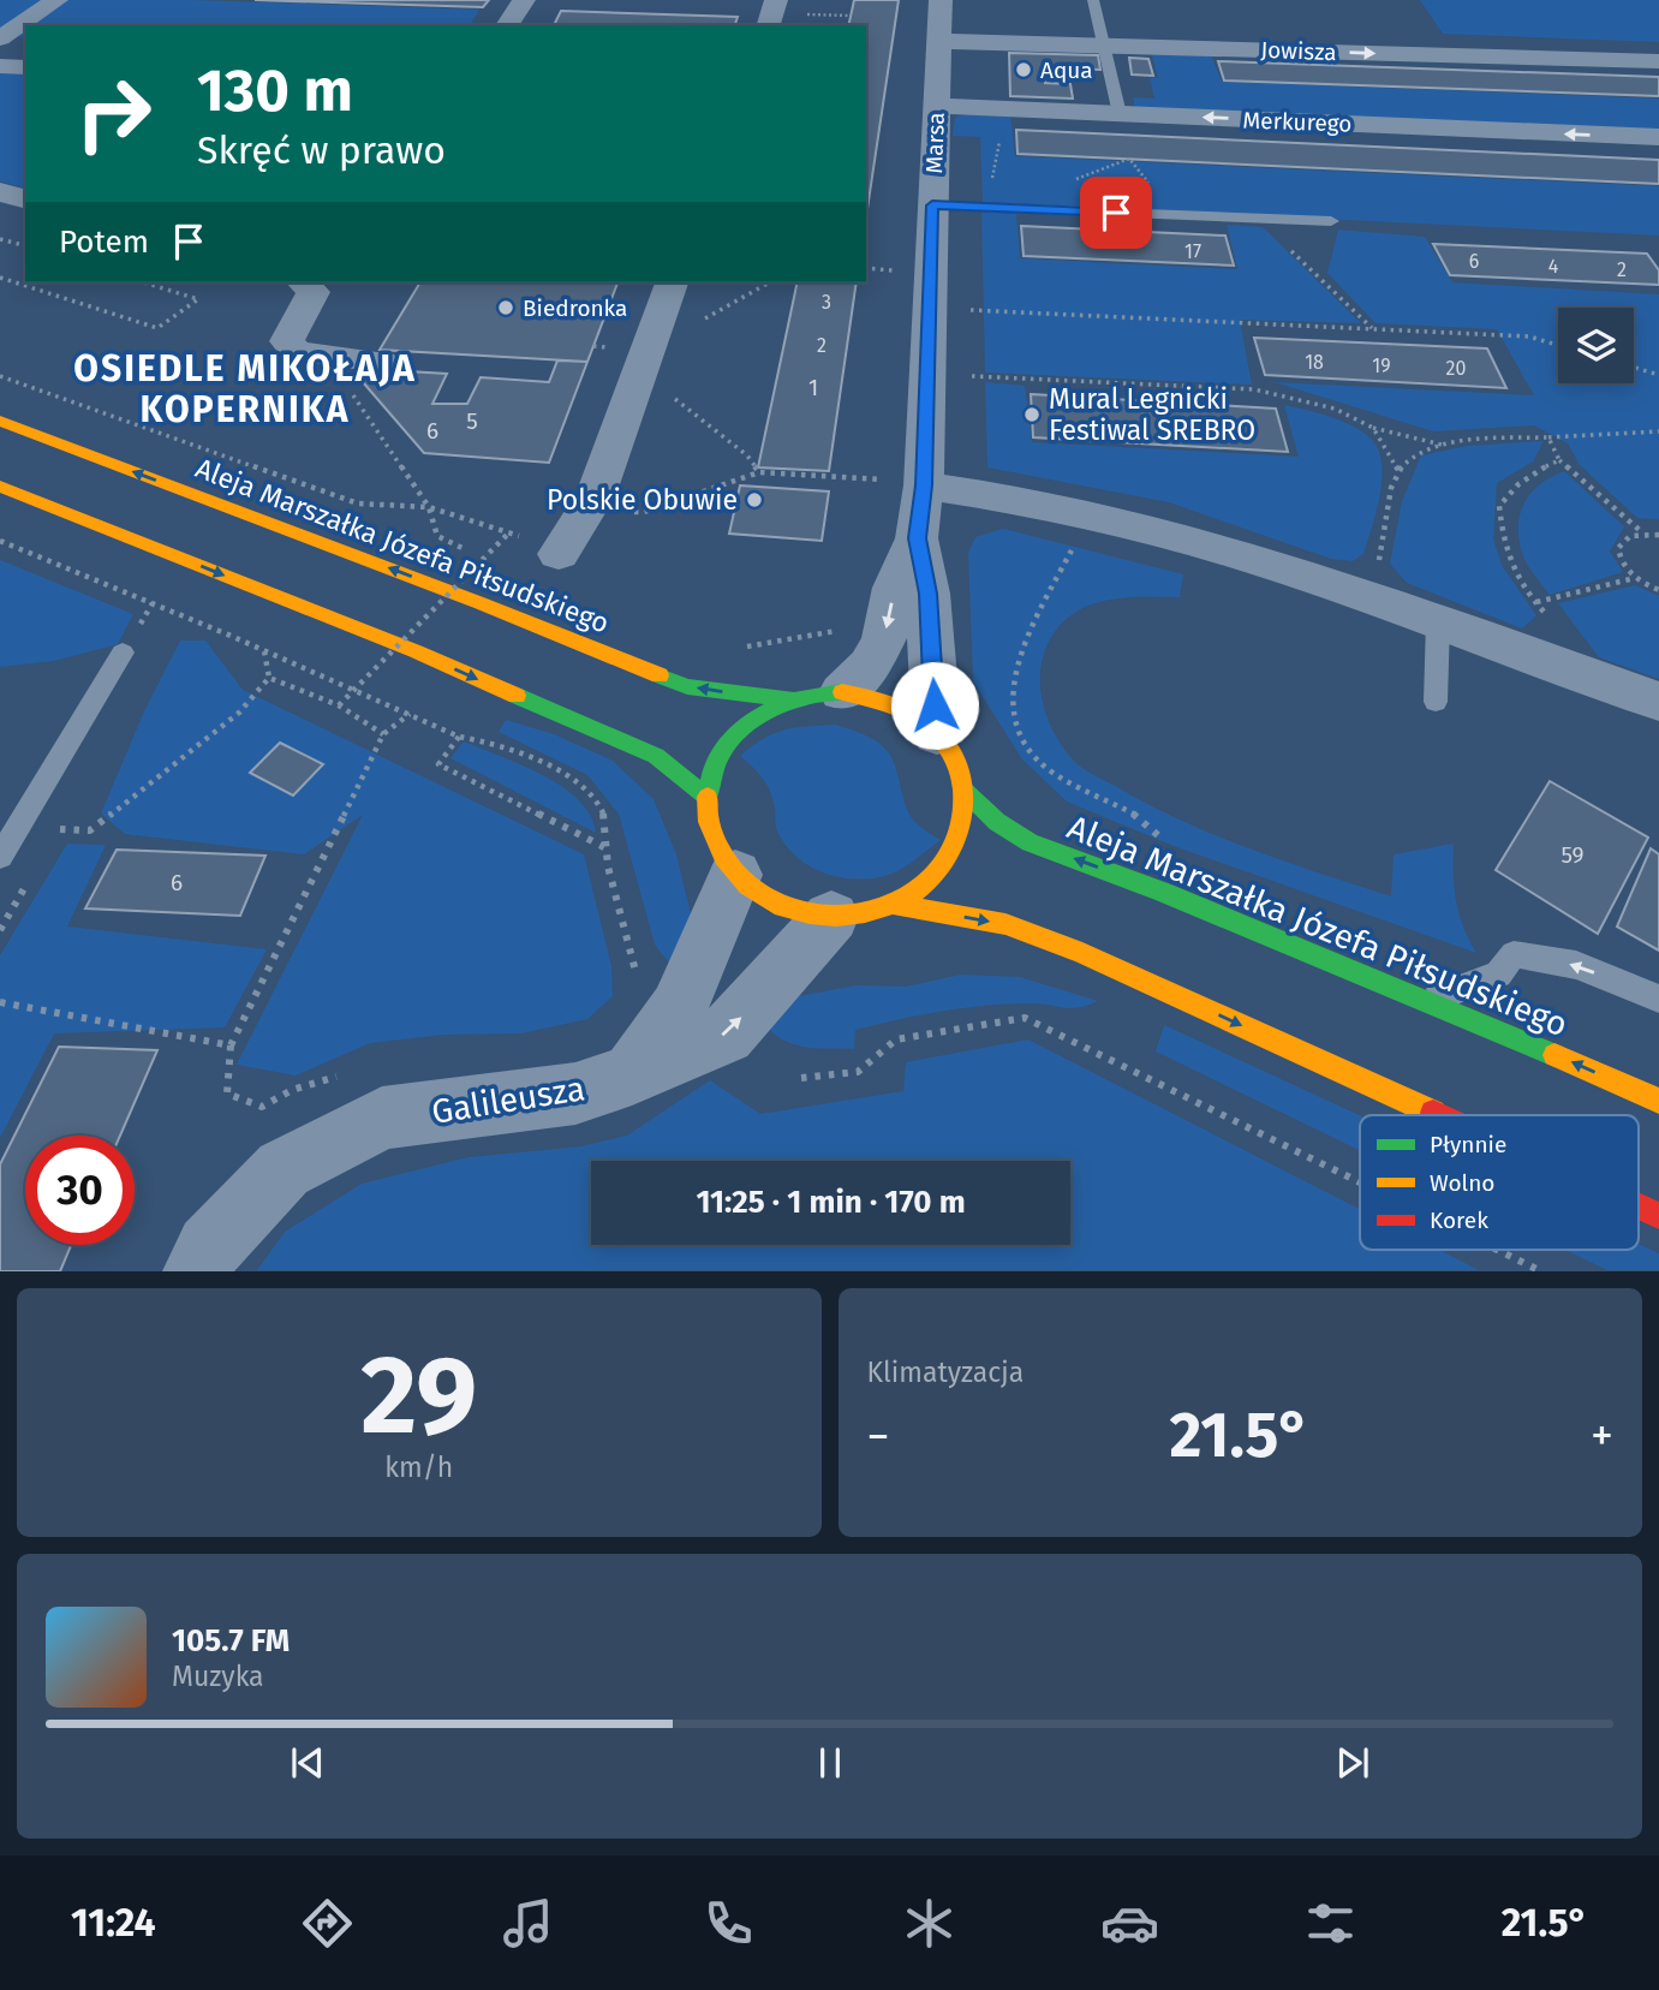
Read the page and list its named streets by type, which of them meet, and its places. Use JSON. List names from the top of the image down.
{
  "streets": {
    "street": [
      "Jowisza",
      "Merkurego",
      "Marsa",
      "Aleja Marszałka Józefa Piłsudskiego",
      "Galileusza"
    ]
  },
  "crossings": [
    ["Jowisza", "Marsa"],
    ["Merkurego", "Marsa"],
    ["Marsa", "Aleja Marszałka Józefa Piłsudskiego"],
    ["Marsa", "Galileusza"],
    ["Aleja Marszałka Józefa Piłsudskiego", "Galileusza"]
  ],
  "one_way": ["Jowisza", "Merkurego"],
  "districts": ["OSIEDLE MIKOŁAJA KOPERNIKA"],
  "places": [
    "Aqua",
    "Biedronka",
    "Mural Legnicki Festiwal SREBRO",
    "Polskie Obuwie"
  ],
  "house_numbers": [
    "17",
    "6",
    "4",
    "2",
    "3",
    "2",
    "18",
    "19",
    "20",
    "1",
    "5",
    "6",
    "59",
    "6"
  ],
  "legend": ["Płynnie", "Wolno", "Korek"],
  "page": {
    "turn": ["130 m", "Skręć w prawo"],
    "then": "Potem",
    "limit": "30",
    "trip": "11:25 · 1 min · 170 m",
    "tile": [
      ["29", "km/h"],
      "Klimatyzacja"
    ],
    "heat": ["−", "21.5°", "+"],
    "song": ["105.7 FM", "Muzyka"],
    "tabs": ["11:24", "21.5°"]
  }
}
